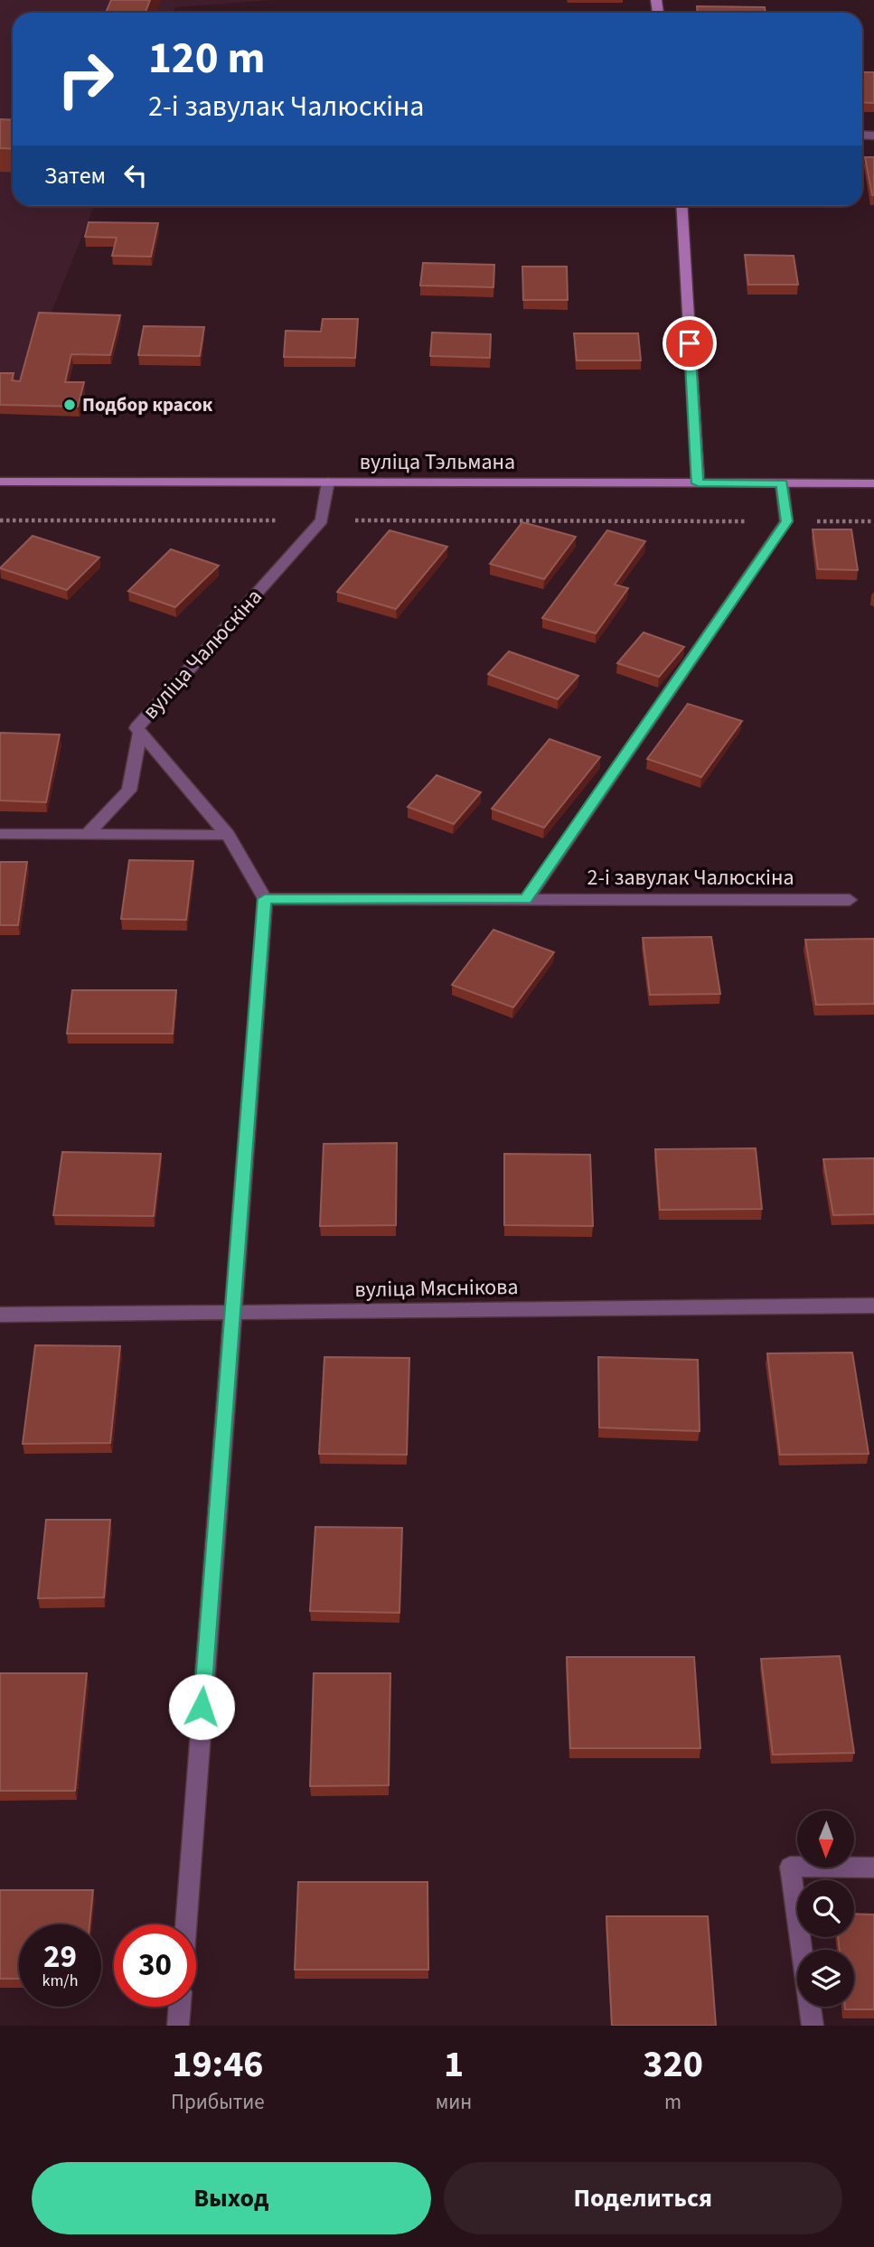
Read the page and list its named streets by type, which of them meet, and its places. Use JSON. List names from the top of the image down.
{
  "streets": {
    "main road": ["вуліца Тэльмана"],
    "street": ["вуліца Чалюскіна", "2-і завулак Чалюскіна", "вуліца Мяснікова"]
  },
  "crossings": [
    ["вуліца Чалюскіна", "2-і завулак Чалюскіна"]
  ],
  "places": ["Подбор красок"],
  "north": "bottom",
  "page": {
    "turn": ["120 m", "2-і завулак Чалюскіна"],
    "then": "Затем",
    "speed": "29 km/h",
    "limit": "30",
    "eta": [
      "19:46",
      "Прибытие",
      "1",
      "мин",
      "320",
      "m"
    ],
    "buttons": ["Выход", "Поделиться"]
  }
}
